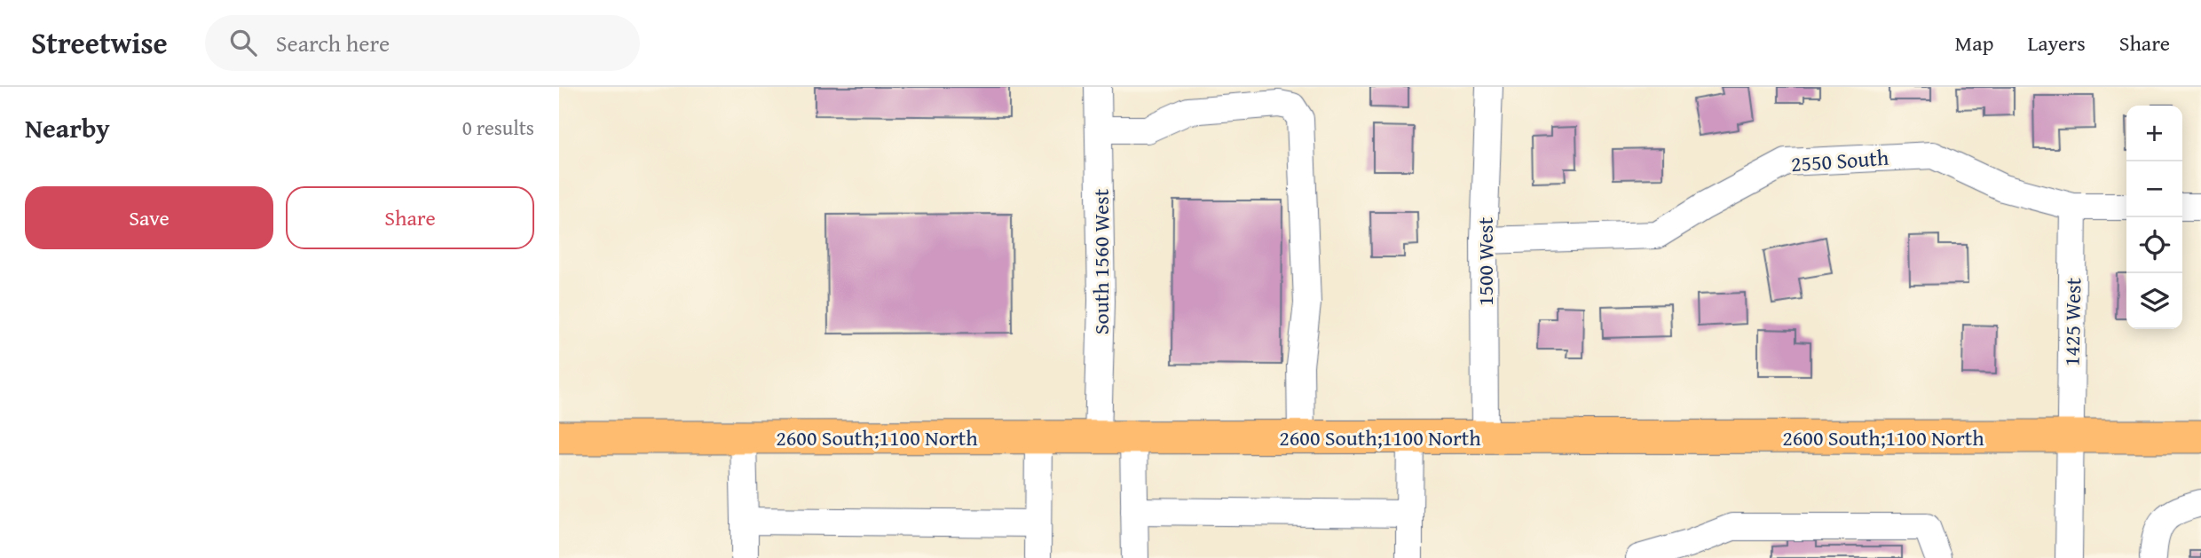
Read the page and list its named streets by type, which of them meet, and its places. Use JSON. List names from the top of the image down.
{
  "streets": {
    "main road": ["2600 South;1100 North"],
    "street": [
      "2550 South",
      "South 1560 West",
      "1500 West",
      "1425 West"
    ]
  },
  "crossings": [
    ["2550 South", "1500 West"],
    ["2550 South", "1425 West"],
    ["South 1560 West", "2600 South;1100 North"],
    ["1500 West", "2600 South;1100 North"],
    ["1425 West", "2600 South;1100 North"]
  ],
  "page": {
    "header": "Streetwise",
    "search": "Search here",
    "nav": ["Map", "Layers", "Share"],
    "heading": ["Nearby", "0 results"],
    "map_buttons": ["+", "−"],
    "buttons": ["Save", "Share"]
  }
}
